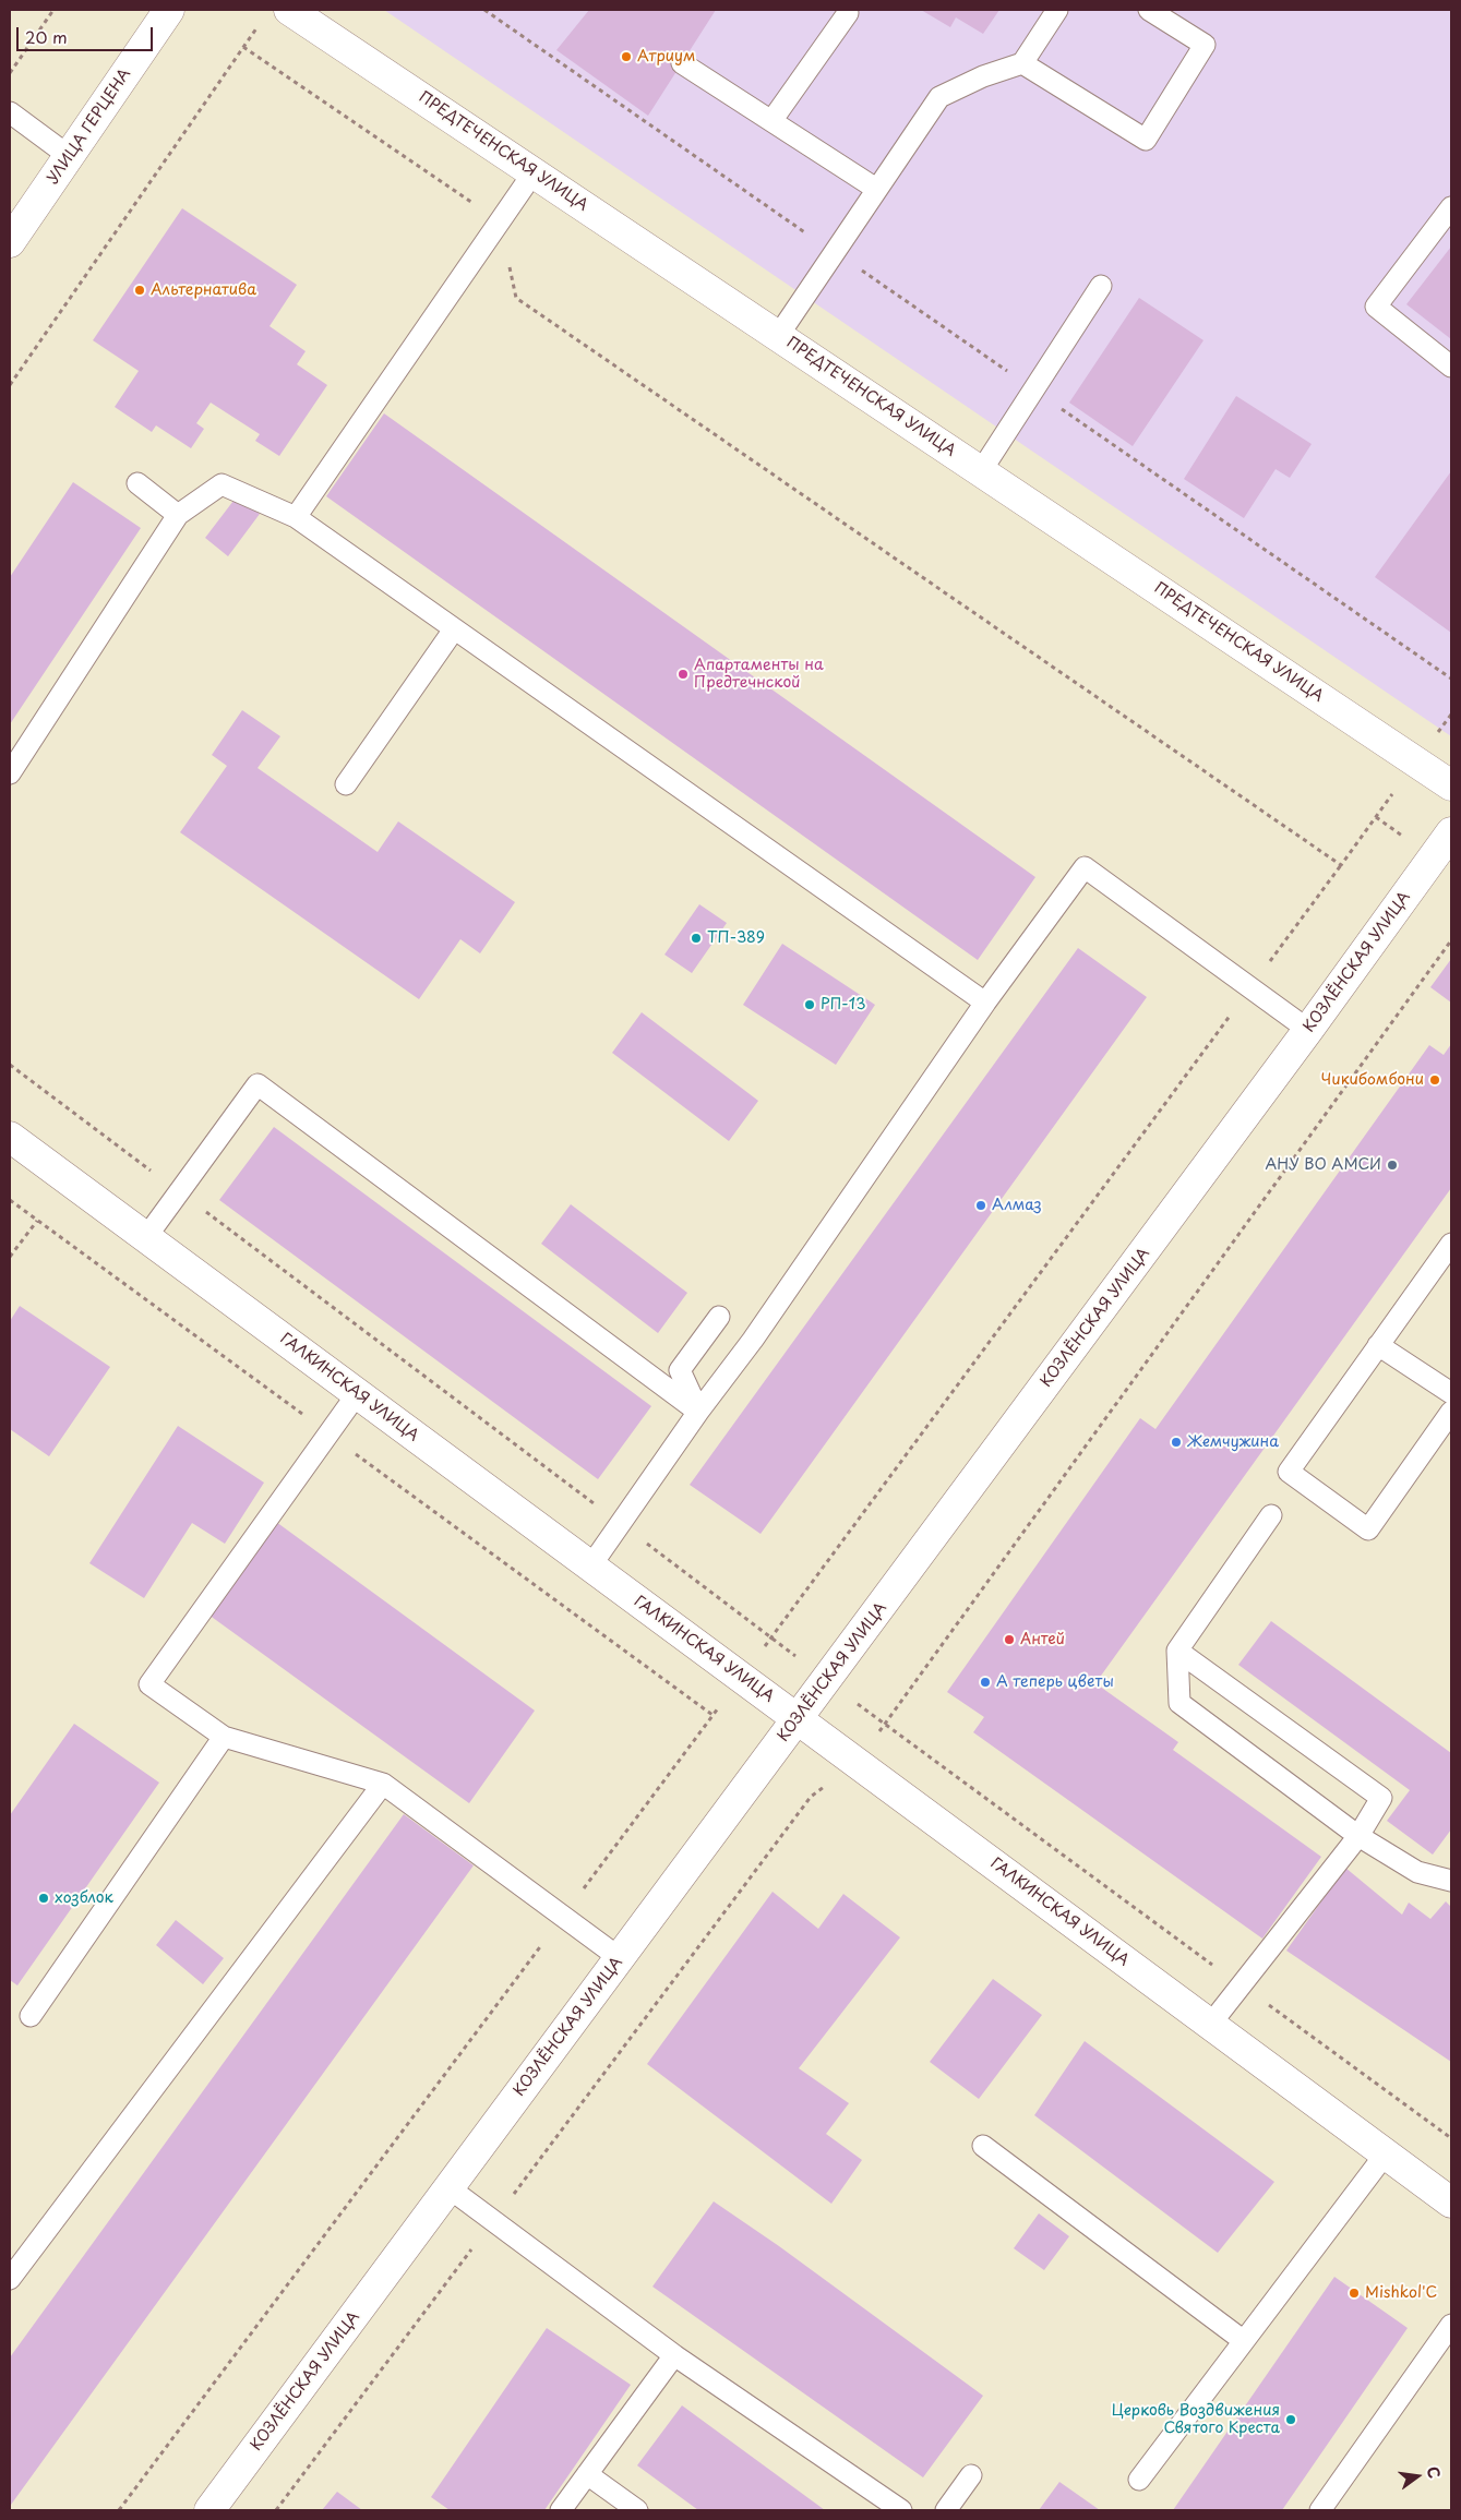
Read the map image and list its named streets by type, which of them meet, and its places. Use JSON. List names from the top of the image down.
{
  "streets": {
    "street": [
      "УЛИЦА ГЕРЦЕНА",
      "ПРЕДТЕЧЕНСКАЯ УЛИЦА",
      "КОЗЛЁНСКАЯ УЛИЦА",
      "ГАЛКИНСКАЯ УЛИЦА"
    ]
  },
  "crossings": [
    ["КОЗЛЁНСКАЯ УЛИЦА", "ГАЛКИНСКАЯ УЛИЦА"]
  ],
  "places": [
    "Атриум",
    "Альтернатива",
    "Апартаменты на Предтечнской",
    "ТП-389",
    "РП-13",
    "Чикибомбони",
    "АНУ ВО АМСИ",
    "Алмаз",
    "Жемчужина",
    "Антей",
    "А теперь цветы",
    "хозблок",
    "Mishkol'C",
    "Церковь Воздвижения Святого Креста"
  ],
  "scale_bar": "20 m",
  "north": "right"
}
